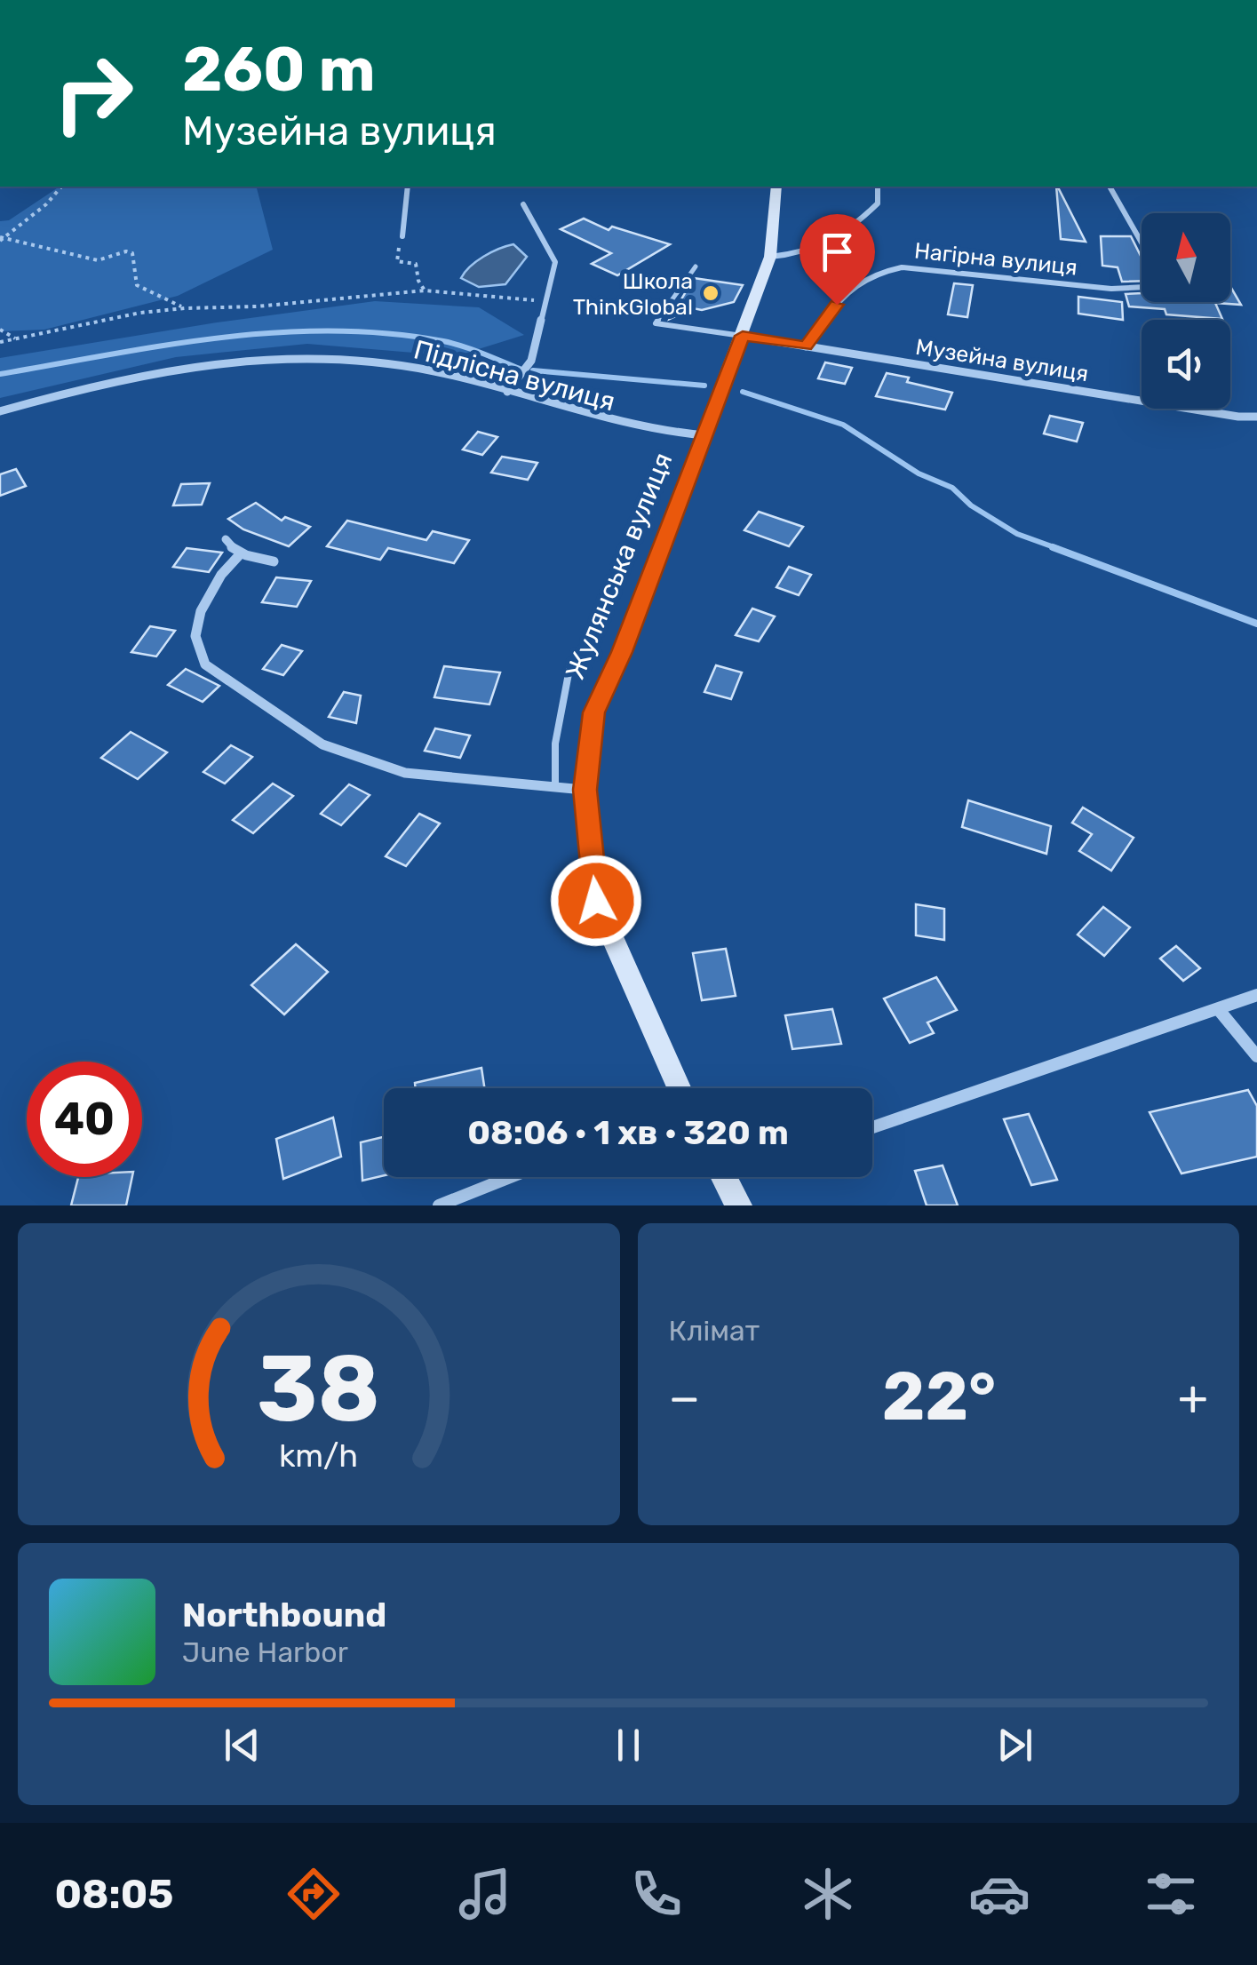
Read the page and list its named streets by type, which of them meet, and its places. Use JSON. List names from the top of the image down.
{
  "streets": {
    "street": [
      "Нагірна вулиця",
      "Музейна вулиця",
      "Підлісна вулиця",
      "Жулянська вулиця"
    ]
  },
  "crossings": [
    ["Нагірна вулиця", "Музейна вулиця"],
    ["Музейна вулиця", "Жулянська вулиця"],
    ["Підлісна вулиця", "Жулянська вулиця"]
  ],
  "places": ["Школа ThinkGlobal"],
  "north": "top",
  "page": {
    "turn": ["260 m", "Музейна вулиця"],
    "limit": "40",
    "trip": "08:06 · 1 хв · 320 m",
    "tile": "Клімат",
    "heat": ["−", "22°", "+"],
    "song": ["Northbound", "June Harbor"],
    "tabs": "08:05",
    "gauge": ["38", "km/h"]
  }
}
